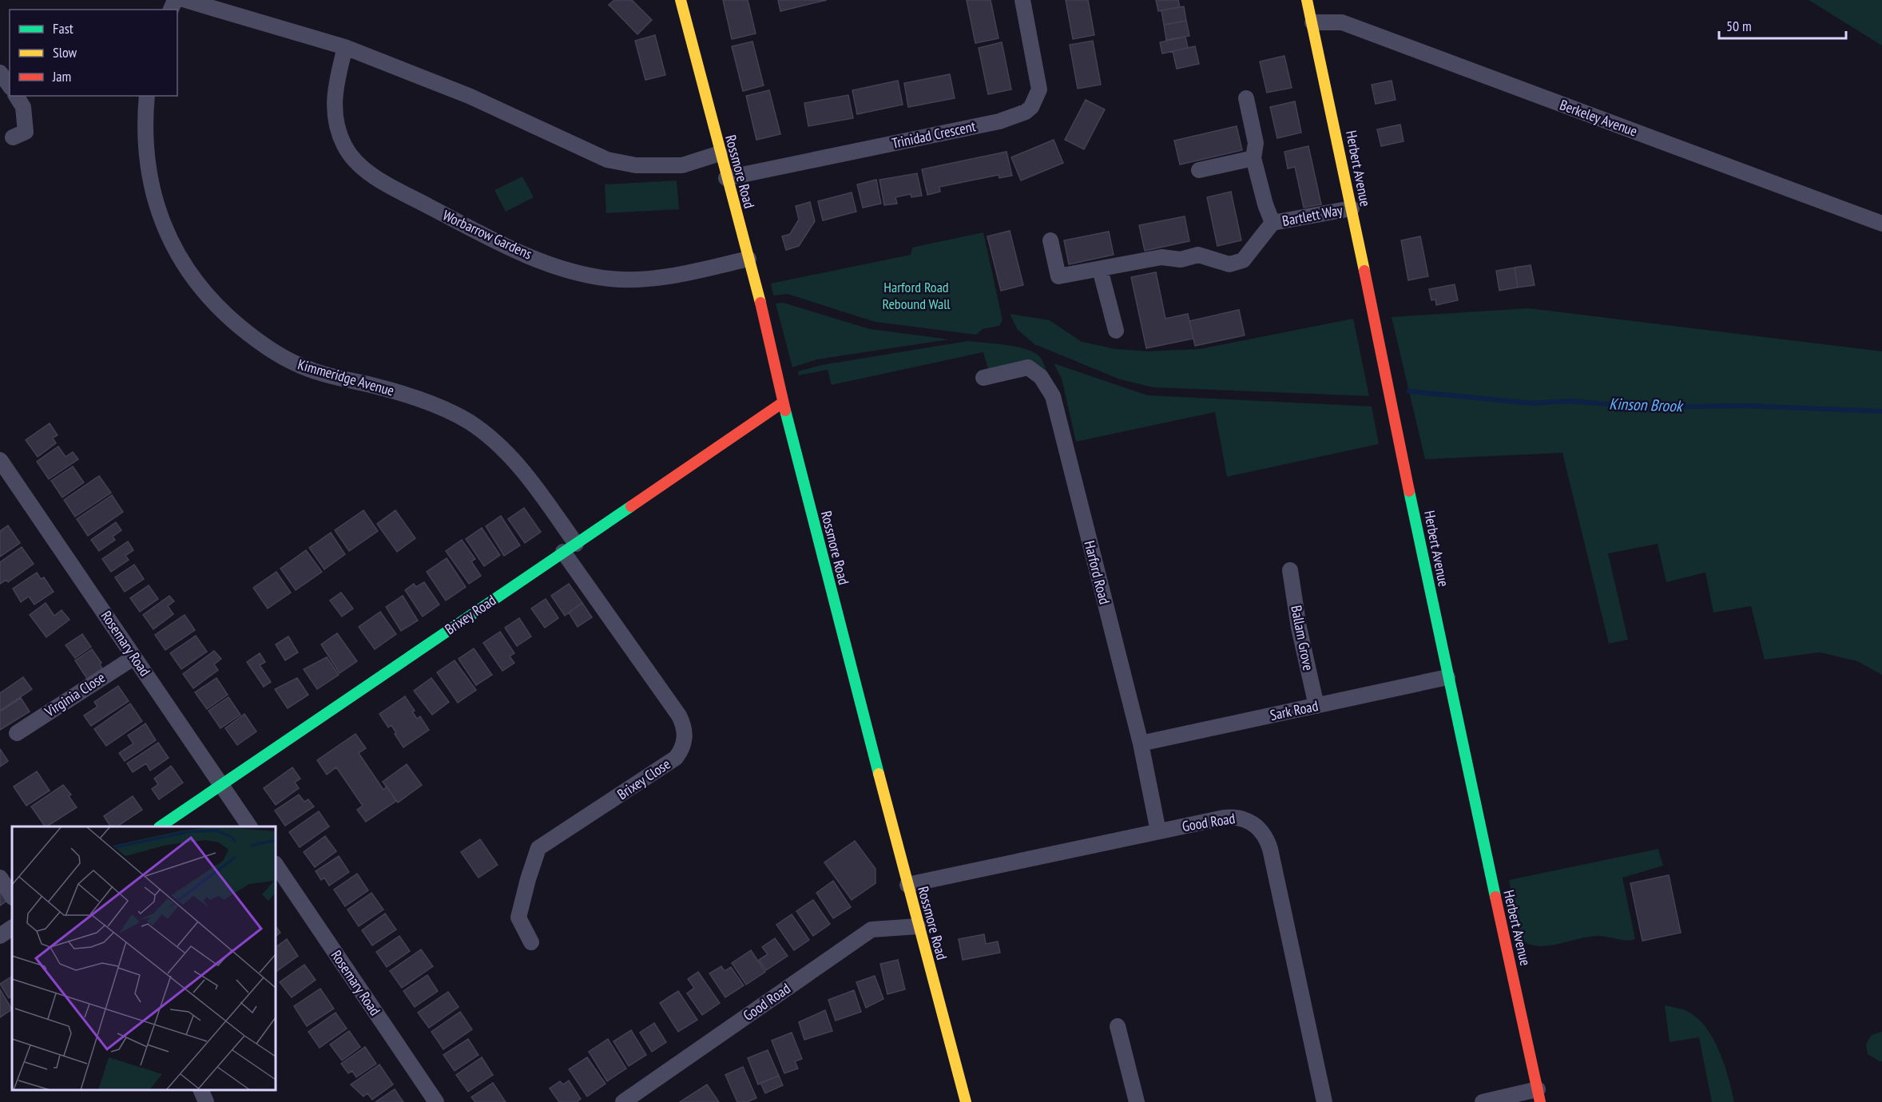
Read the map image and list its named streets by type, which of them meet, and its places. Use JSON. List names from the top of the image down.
{
  "streets": {
    "street": [
      "Berkeley Avenue",
      "Trinidad Crescent",
      "Herbert Avenue",
      "Rossmore Road",
      "Bartlett Way",
      "Worbarrow Gardens",
      "Kimmeridge Avenue",
      "Harford Road",
      "Brixey Road",
      "Ballam Grove",
      "Rosemary Road",
      "Virginia Close",
      "Sark Road",
      "Brixey Close",
      "Good Road"
    ]
  },
  "crossings": [
    ["Berkeley Avenue", "Herbert Avenue"],
    ["Trinidad Crescent", "Rossmore Road"],
    ["Herbert Avenue", "Bartlett Way"],
    ["Herbert Avenue", "Sark Road"],
    ["Rossmore Road", "Worbarrow Gardens"],
    ["Rossmore Road", "Brixey Road"],
    ["Rossmore Road", "Good Road"],
    ["Kimmeridge Avenue", "Brixey Road"],
    ["Kimmeridge Avenue", "Brixey Close"],
    ["Harford Road", "Sark Road"],
    ["Harford Road", "Good Road"],
    ["Brixey Road", "Rosemary Road"],
    ["Brixey Road", "Brixey Close"],
    ["Ballam Grove", "Sark Road"],
    ["Rosemary Road", "Virginia Close"]
  ],
  "water": ["Kinson Brook"],
  "parks": ["Harford Road Rebound Wall"],
  "legend": ["Fast", "Slow", "Jam"],
  "scale_bar": "50 m"
}
